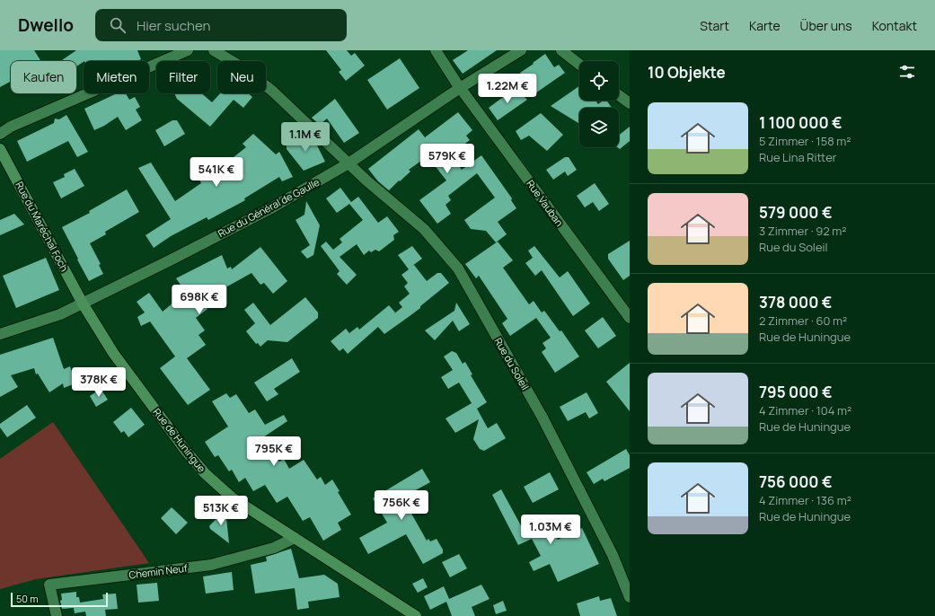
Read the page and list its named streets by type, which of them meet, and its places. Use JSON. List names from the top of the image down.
{
  "streets": {
    "main road": ["Rue du Maréchal Foch", "Rue de Huningue"],
    "street": [
      "Rue Vauban",
      "Rue du Général de Gaulle",
      "Rue du Soleil",
      "Chemin Neuf"
    ]
  },
  "crossings": [
    ["Rue Vauban", "Rue du Général de Gaulle"],
    ["Rue du Général de Gaulle", "Rue du Maréchal Foch"],
    ["Rue du Général de Gaulle", "Rue du Soleil"],
    ["Rue du Général de Gaulle", "Rue de Huningue"],
    ["Rue du Maréchal Foch", "Rue de Huningue"],
    ["Rue de Huningue", "Chemin Neuf"]
  ],
  "scale_bar": "50 m",
  "page": {
    "header": "Dwello",
    "search": "Hier suchen",
    "nav": [
      "Start",
      "Karte",
      "Über uns",
      "Kontakt"
    ],
    "heading": "10 Objekte",
    "chip": [
      "Kaufen",
      "Mieten",
      "Filter",
      "Neu"
    ],
    "price": [
      "1.22M €",
      "1.1M €",
      "579K €",
      "541K €",
      "698K €",
      "378K €",
      "795K €",
      "756K €",
      "513K €",
      "1.03M €"
    ],
    "list": [
      {
        "name": "1 100 000 €",
        "note": "5 Zimmer · 158 m² · Rue Lina Ritter"
      },
      {
        "name": "579 000 €",
        "note": "3 Zimmer · 92 m² · Rue du Soleil"
      },
      {
        "name": "378 000 €",
        "note": "2 Zimmer · 60 m² · Rue de Huningue"
      },
      {
        "name": "795 000 €",
        "note": "4 Zimmer · 104 m² · Rue de Huningue"
      },
      {
        "name": "756 000 €",
        "note": "4 Zimmer · 136 m² · Rue de Huningue"
      }
    ],
    "scale": "50 m"
  }
}
